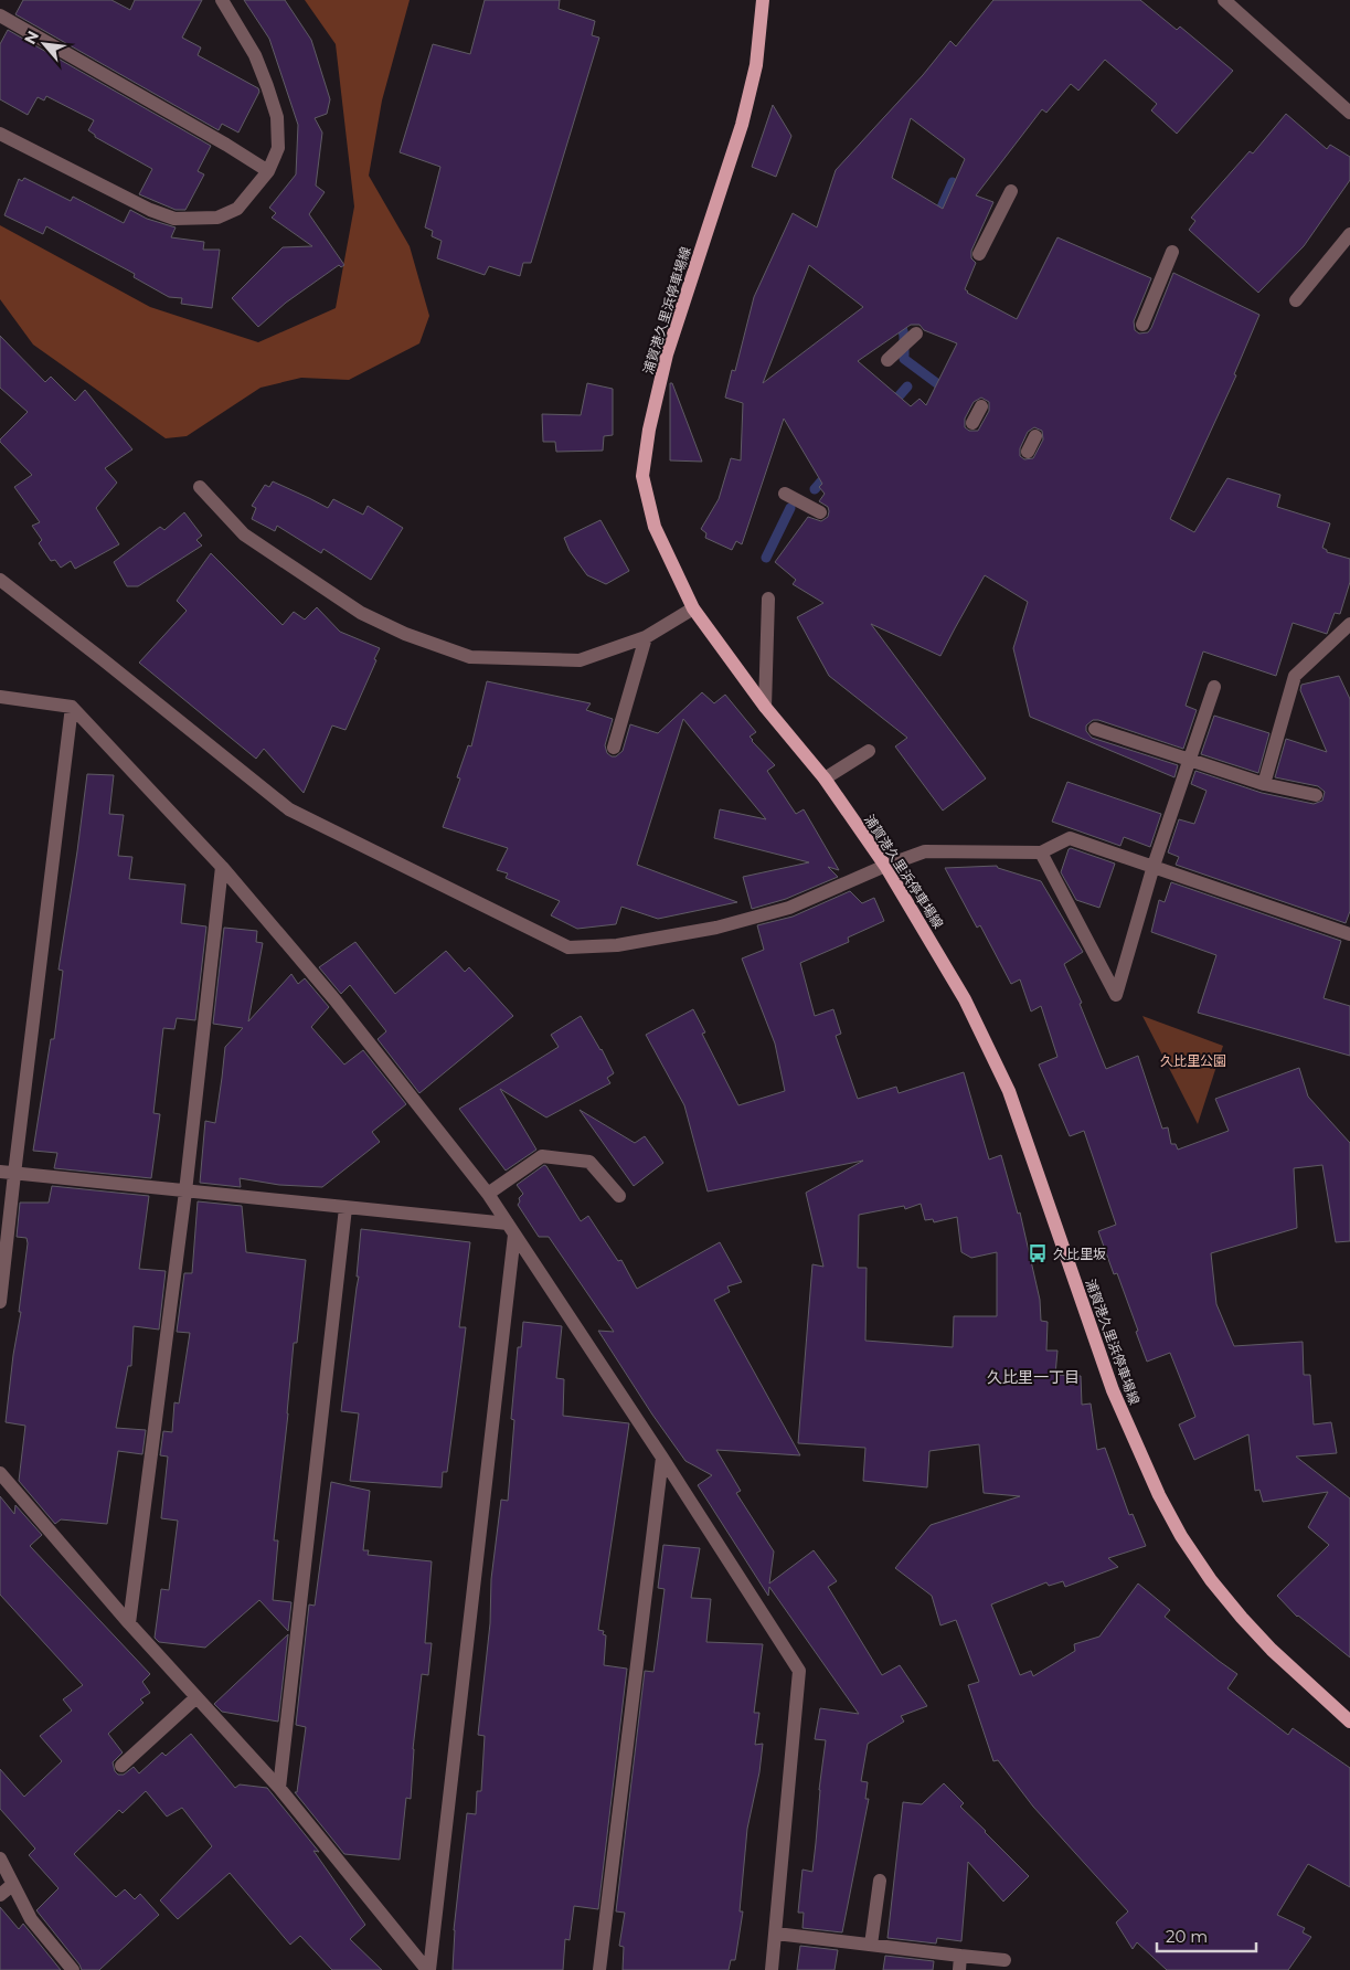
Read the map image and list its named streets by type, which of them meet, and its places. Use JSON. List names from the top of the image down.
{
  "streets": {
    "main road": ["浦賀港久里浜停車場線"]
  },
  "districts": ["久比里一丁目"],
  "parks": ["久比里公園"],
  "places": {
    "bus stop": ["久比里坂"]
  },
  "scale_bar": "20 m",
  "north": "top left"
}
